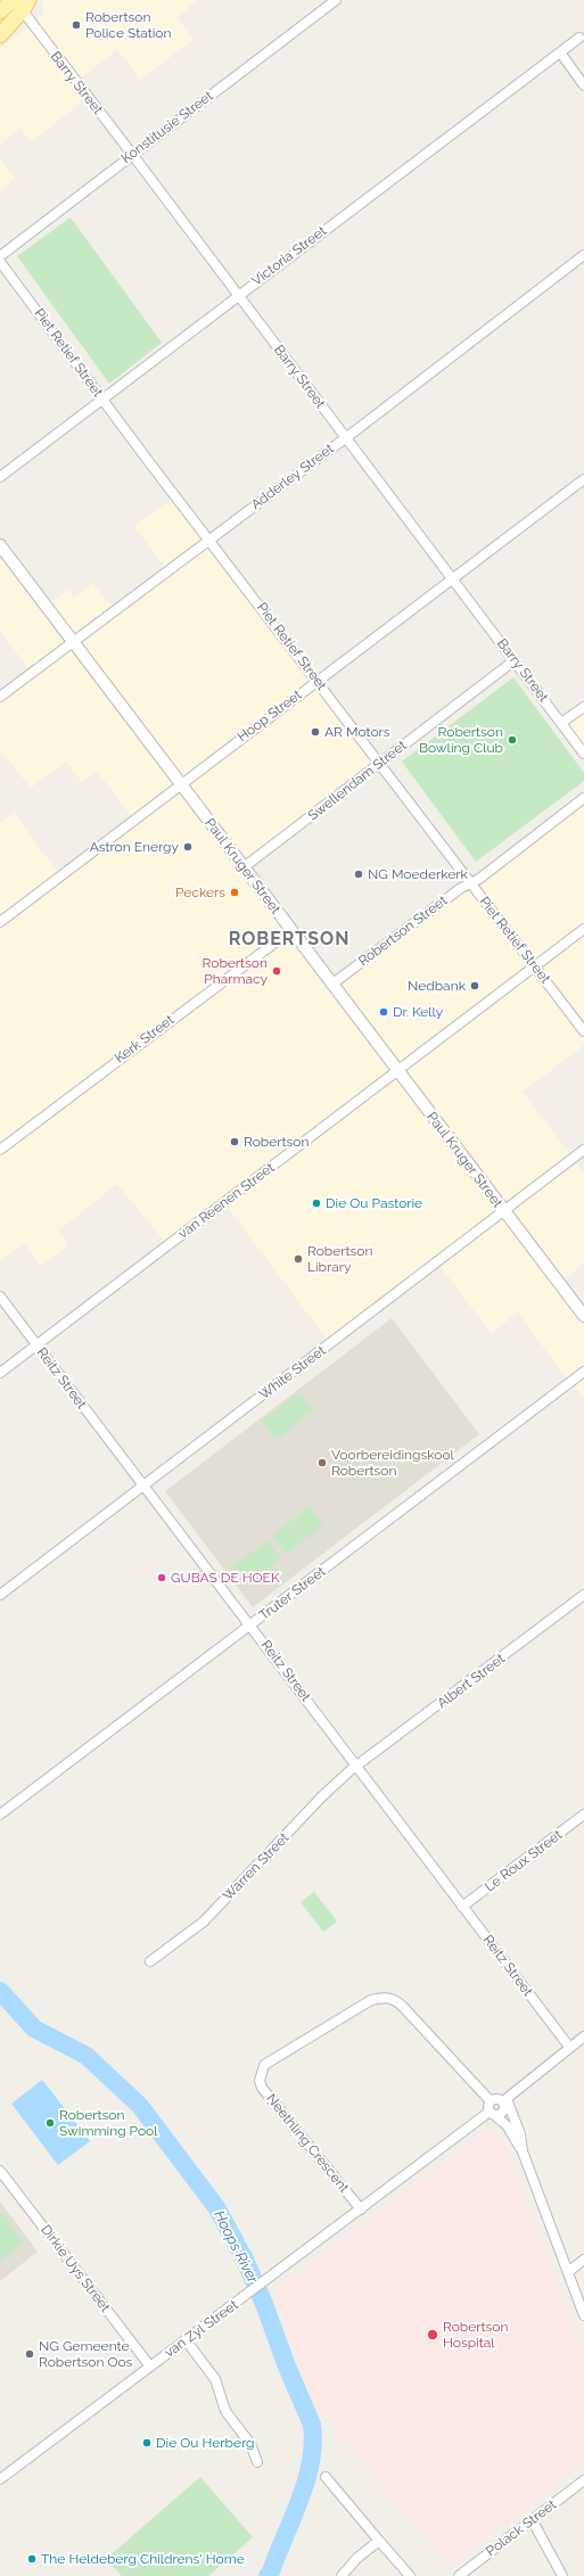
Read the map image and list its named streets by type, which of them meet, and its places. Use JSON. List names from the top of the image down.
{
  "streets": {
    "street": [
      "Barry Street",
      "Konstitusie Street",
      "Victoria Street",
      "Piet Retief Street",
      "Adderley Street",
      "Hoop Street",
      "Swellendam Street",
      "Paul Kruger Street",
      "Robertson Street",
      "Kerk Street",
      "van Reenen Street",
      "White Street",
      "Reitz Street",
      "Truter Street",
      "Albert Street",
      "Le Roux Street",
      "Warren Street",
      "Neethling Crescent",
      "Dirkie Uys Street",
      "van Zyl Street",
      "Polack Street"
    ]
  },
  "crossings": [
    ["Barry Street", "Konstitusie Street"],
    ["Barry Street", "Victoria Street"],
    ["Barry Street", "Adderley Street"],
    ["Barry Street", "Hoop Street"],
    ["Barry Street", "Swellendam Street"],
    ["Victoria Street", "Piet Retief Street"],
    ["Piet Retief Street", "Adderley Street"],
    ["Piet Retief Street", "Hoop Street"],
    ["Piet Retief Street", "Swellendam Street"],
    ["Piet Retief Street", "Robertson Street"],
    ["Piet Retief Street", "van Reenen Street"],
    ["Adderley Street", "Paul Kruger Street"],
    ["Hoop Street", "Paul Kruger Street"],
    ["Swellendam Street", "Paul Kruger Street"],
    ["Paul Kruger Street", "Robertson Street"],
    ["Paul Kruger Street", "Kerk Street"],
    ["Paul Kruger Street", "van Reenen Street"],
    ["Paul Kruger Street", "White Street"],
    ["van Reenen Street", "Reitz Street"],
    ["White Street", "Reitz Street"],
    ["Reitz Street", "Truter Street"],
    ["Reitz Street", "Albert Street"],
    ["Reitz Street", "Le Roux Street"],
    ["Reitz Street", "Warren Street"],
    ["Albert Street", "Warren Street"],
    ["Neethling Crescent", "van Zyl Street"],
    ["Dirkie Uys Street", "van Zyl Street"]
  ],
  "districts": ["ROBERTSON"],
  "water": ["Hoops River"],
  "places": [
    "Robertson Police Station",
    "AR Motors",
    "Robertson Bowling Club",
    "Astron Energy",
    "NG Moederkerk",
    "Peckers",
    "Robertson Pharmacy",
    "Nedbank",
    "Dr. Kelly",
    "Robertson",
    "Die Ou Pastorie",
    "Robertson Library",
    "Voorbereidingskool Robertson",
    "GUBAS DE HOEK",
    "Robertson Swimming Pool",
    "Robertson Hospital",
    "NG Gemeente Robertson Oos",
    "Die Ou Herberg",
    "The Heldeberg Childrens' Home"
  ]
}
